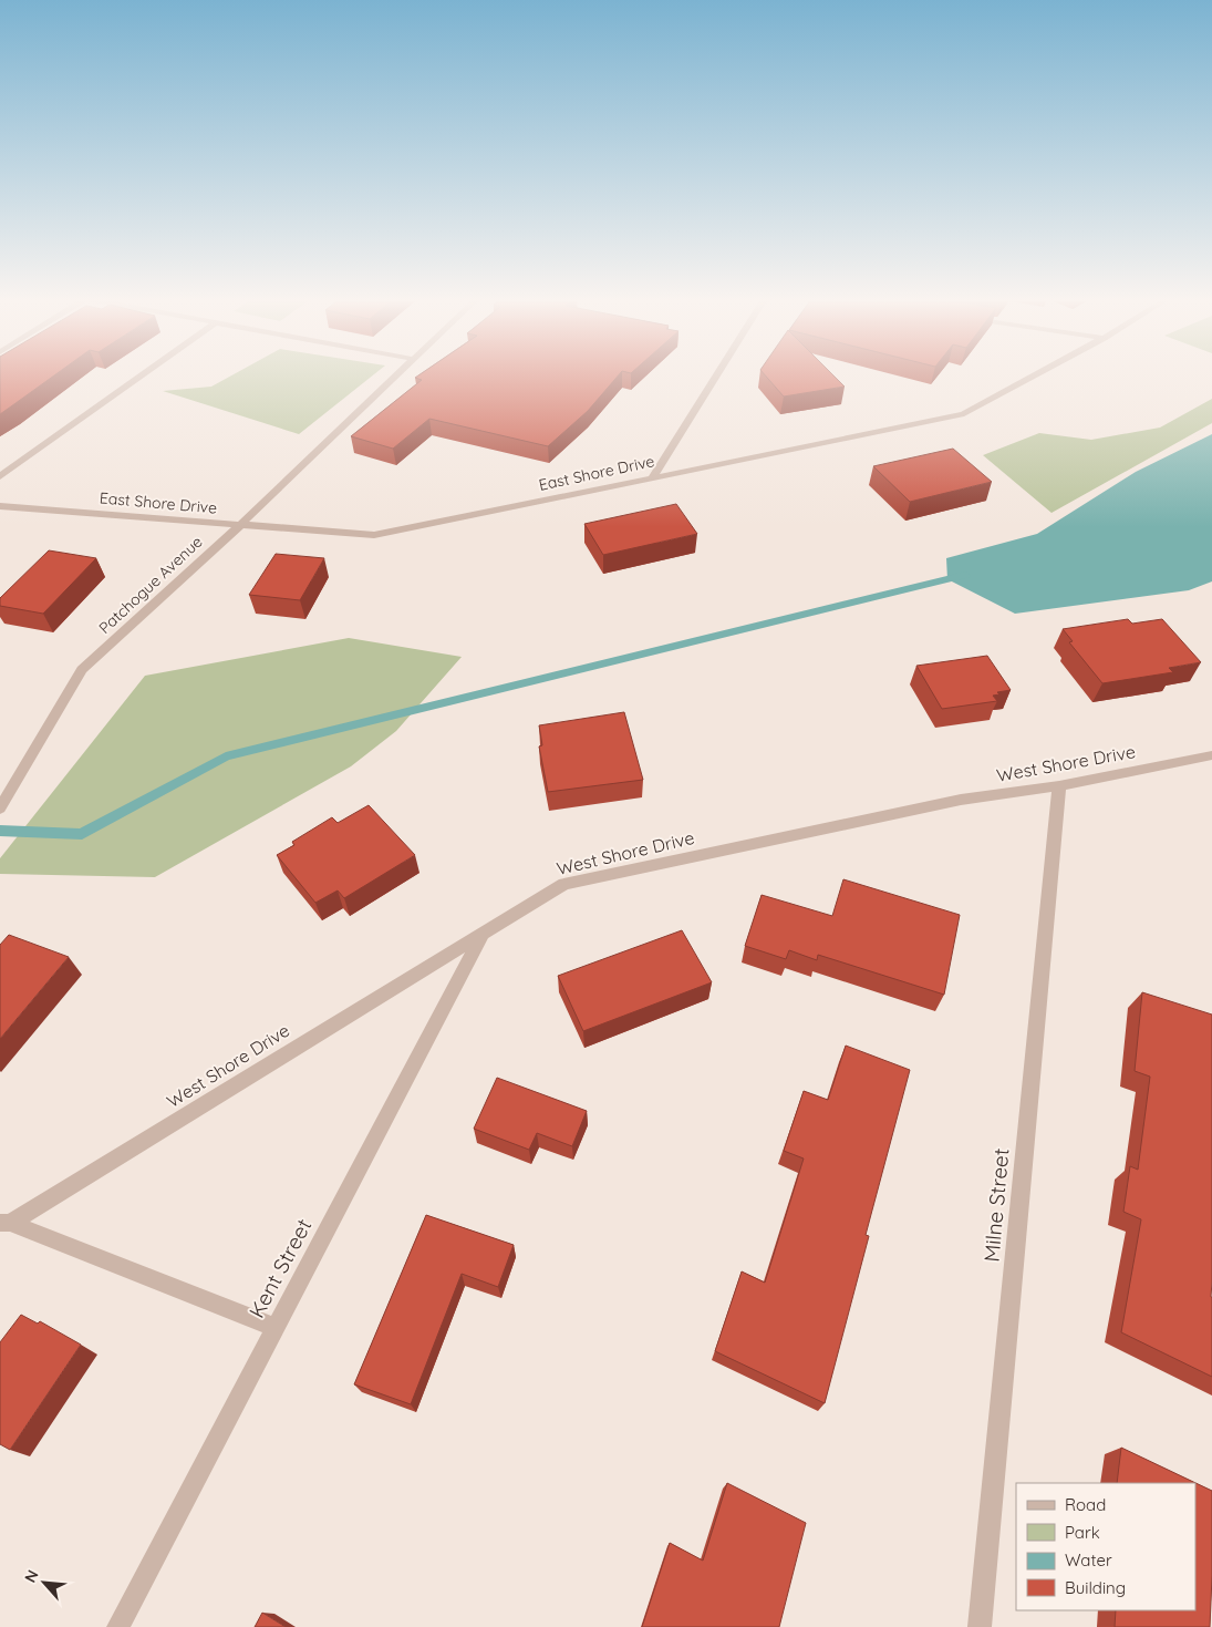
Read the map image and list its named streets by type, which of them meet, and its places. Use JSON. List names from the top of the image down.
{
  "streets": {
    "street": [
      "East Shore Drive",
      "Patchogue Avenue",
      "West Shore Drive",
      "Milne Street",
      "Kent Street"
    ]
  },
  "crossings": [
    ["East Shore Drive", "Patchogue Avenue"],
    ["West Shore Drive", "Milne Street"],
    ["West Shore Drive", "Kent Street"]
  ],
  "legend": [
    "Road",
    "Park",
    "Water",
    "Building"
  ],
  "north": "top left"
}
